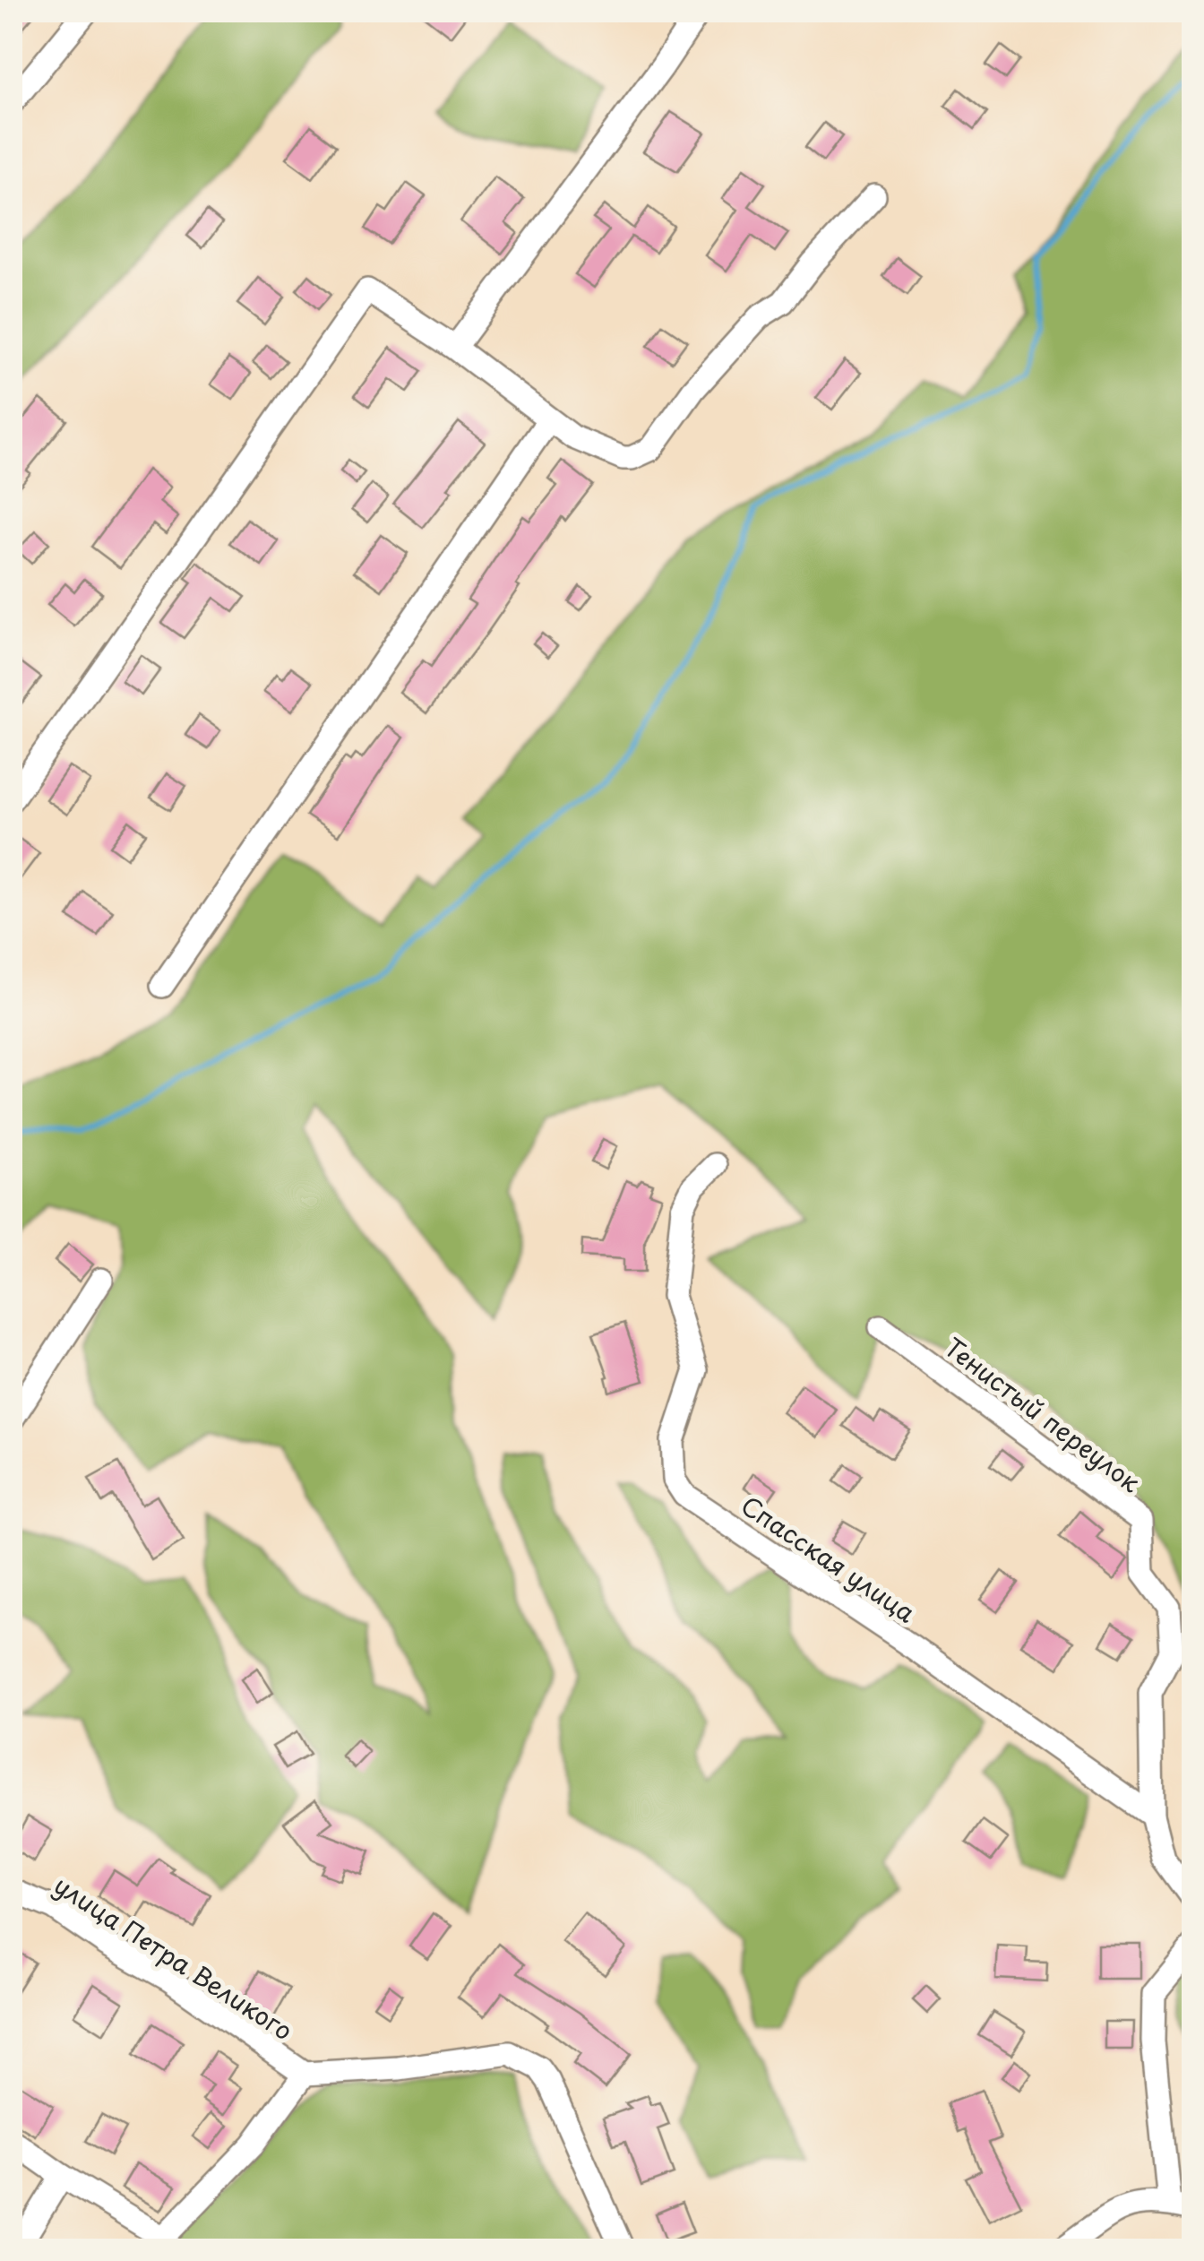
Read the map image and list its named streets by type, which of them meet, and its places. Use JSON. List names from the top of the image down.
{
  "streets": {
    "street": ["Тенистый переулок", "Спасская улица", "улица Петра Великого"]
  },
  "crossings": [
    ["Тенистый переулок", "Спасская улица"]
  ]
}
